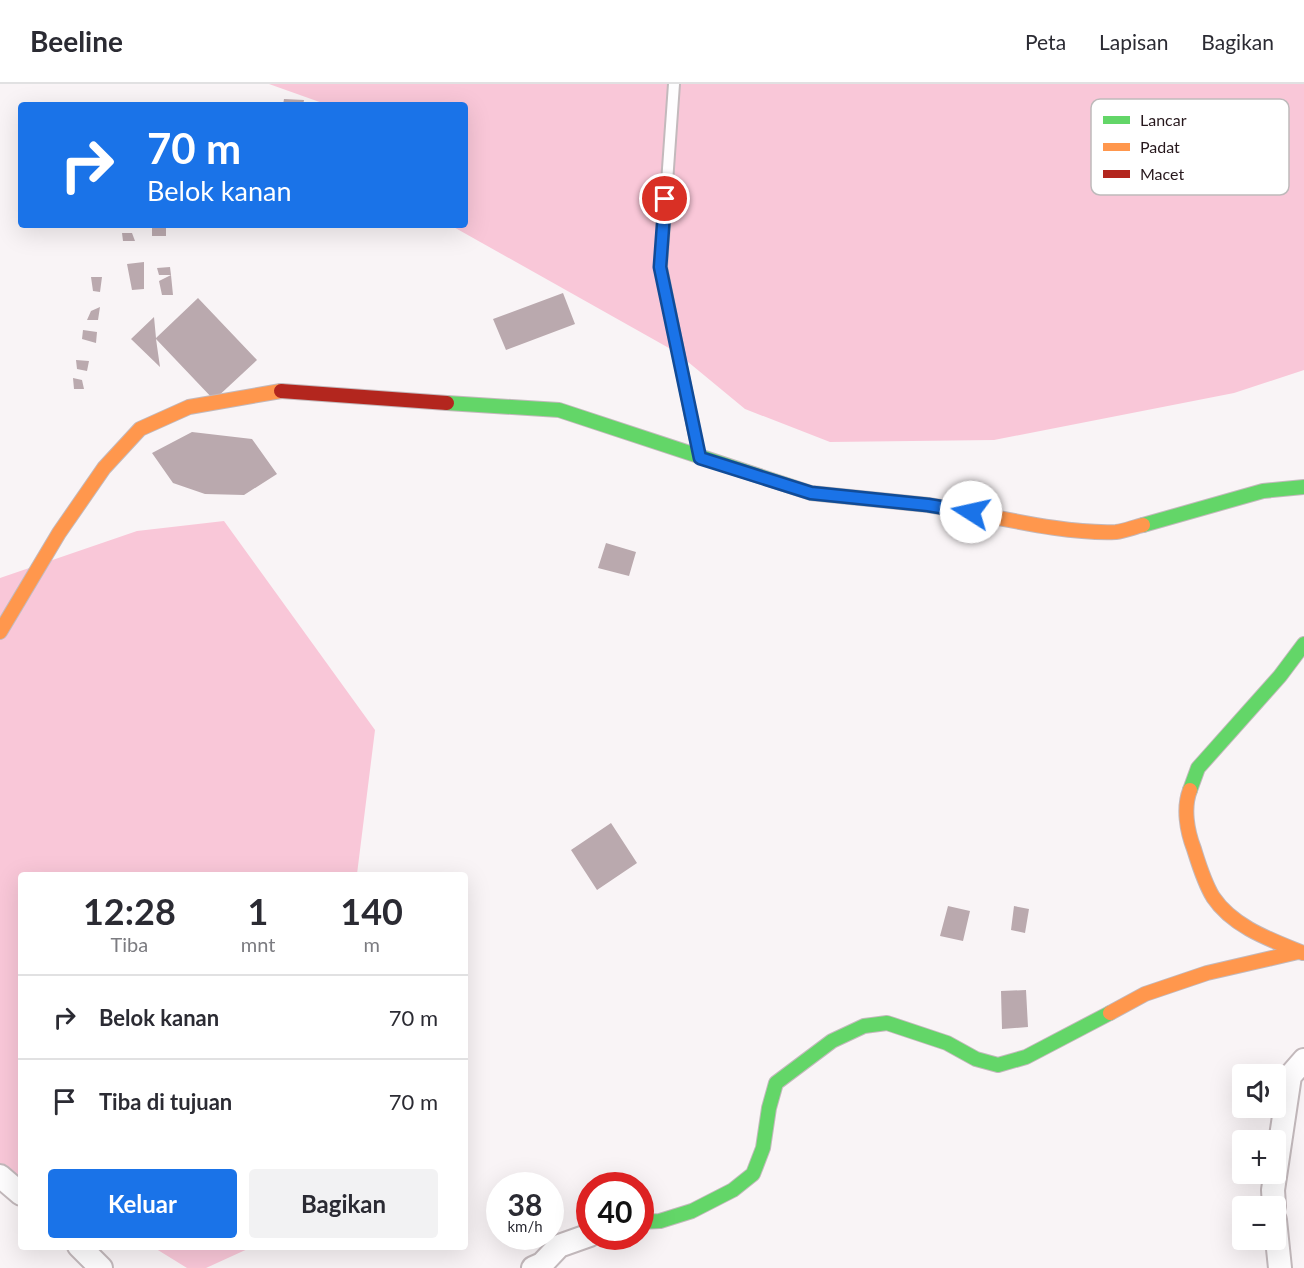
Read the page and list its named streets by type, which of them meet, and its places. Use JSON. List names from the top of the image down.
{
  "legend": ["Lancar", "Padat", "Macet"],
  "page": {
    "header": "Beeline",
    "nav": ["Peta", "Lapisan", "Bagikan"],
    "turn": ["70 m", "Belok kanan"],
    "eta": [
      "12:28",
      "Tiba",
      "1",
      "mnt",
      "140",
      "m"
    ],
    "list": [
      {
        "name": "Belok kanan",
        "value": "70 m"
      },
      {
        "name": "Tiba di tujuan",
        "value": "70 m"
      }
    ],
    "map_buttons": ["+", "−"],
    "buttons": ["Keluar", "Bagikan"],
    "speed": "38 km/h",
    "limit": "40"
  }
}
